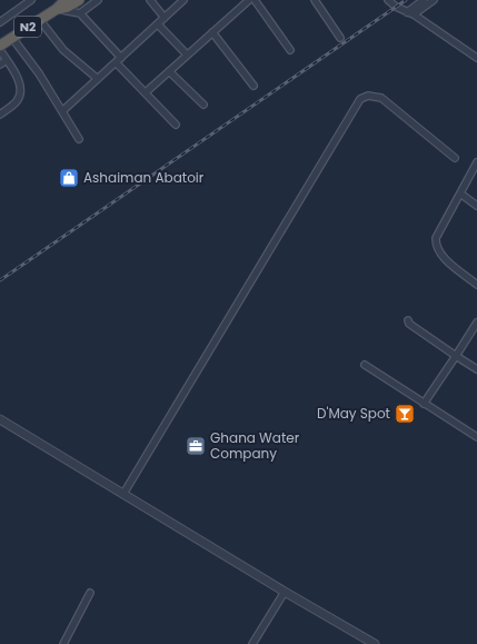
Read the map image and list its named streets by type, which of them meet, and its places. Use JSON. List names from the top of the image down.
{
  "streets": {
    "highway": ["N2"]
  },
  "places": {
    "shop": ["Ashaiman Abatoir"],
    "bar": ["D'May Spot"],
    "office": ["Ghana Water Company"]
  }
}
